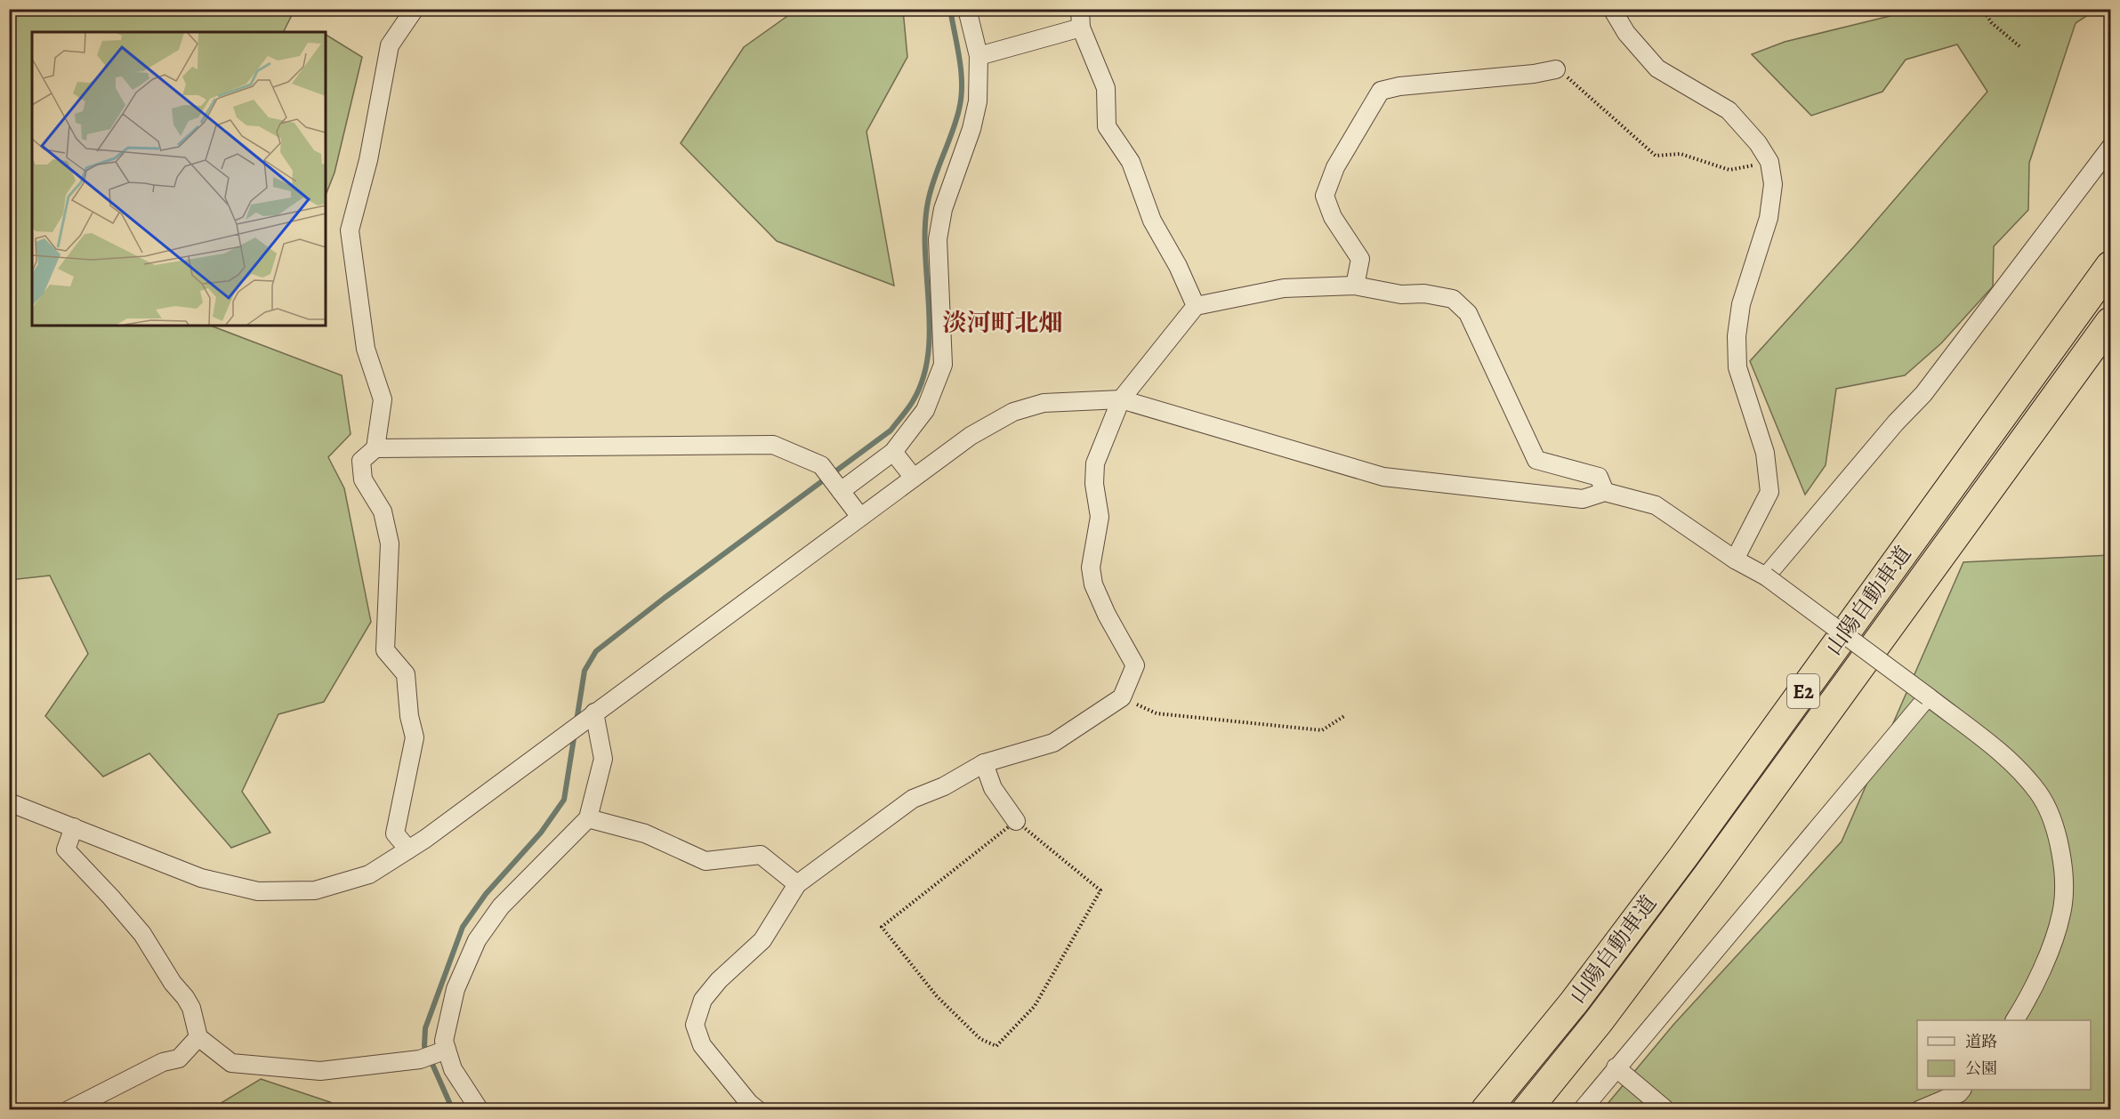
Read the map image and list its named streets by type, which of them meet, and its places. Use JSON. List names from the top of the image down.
{
  "streets": {
    "highway": ["山陽自動車道", "E2"]
  },
  "districts": ["淡河町北畑"],
  "legend": ["道路", "公園"]
}
